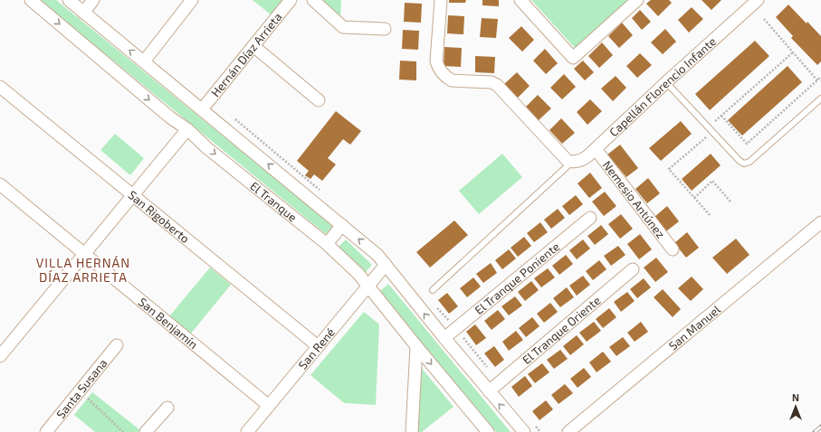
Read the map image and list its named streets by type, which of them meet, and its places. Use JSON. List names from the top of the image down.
{
  "streets": {
    "street": [
      "Hernán Díaz Arrieta",
      "Capellán Florencio Infante",
      "Nemesio Antúnez",
      "El Tranque",
      "San Rigoberto",
      "El Tranque Poniente",
      "San Benjamín",
      "San Manuel",
      "El Tranque Oriente",
      "San René",
      "Santa Susana"
    ]
  },
  "crossings": [
    ["Capellán Florencio Infante", "Nemesio Antúnez"],
    ["El Tranque", "San René"],
    ["San Rigoberto", "San René"],
    ["San Benjamín", "San René"]
  ],
  "districts": ["VILLA HERNÁN DÍAZ ARRIETA"],
  "north": "top"
}
